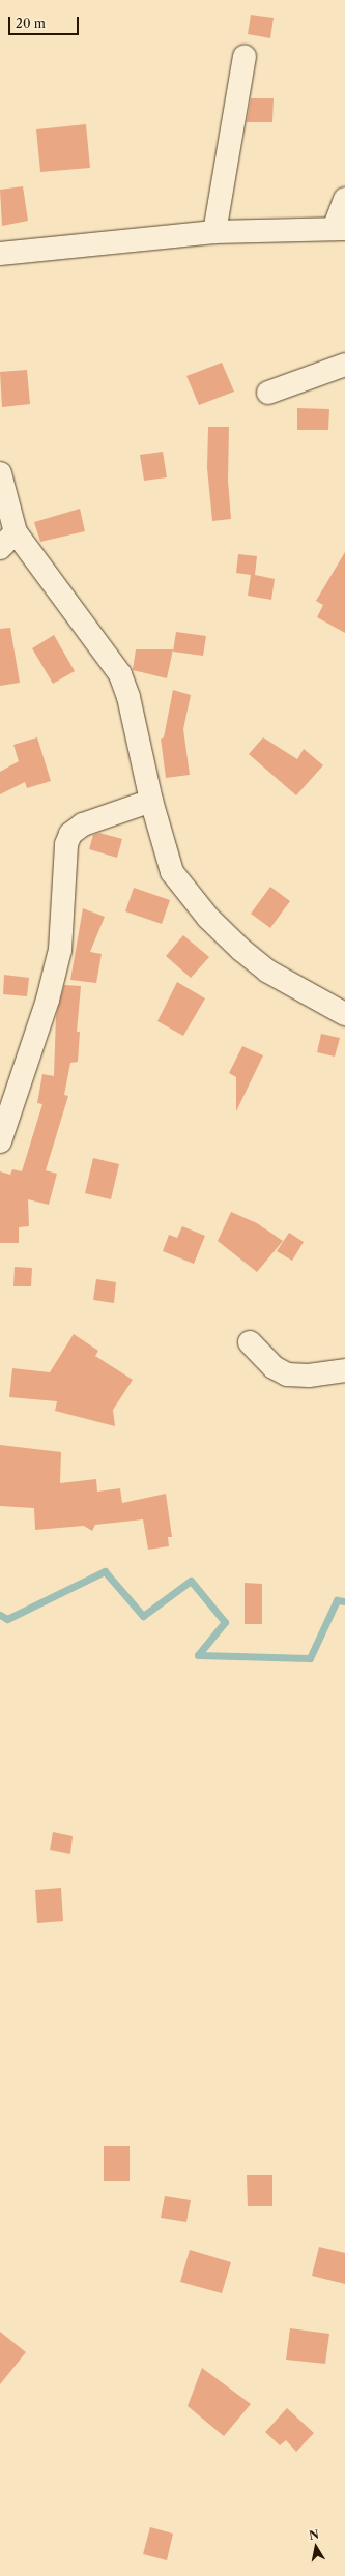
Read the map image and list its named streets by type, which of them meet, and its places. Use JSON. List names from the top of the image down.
{
  "scale_bar": "20 m",
  "north": "top"
}
